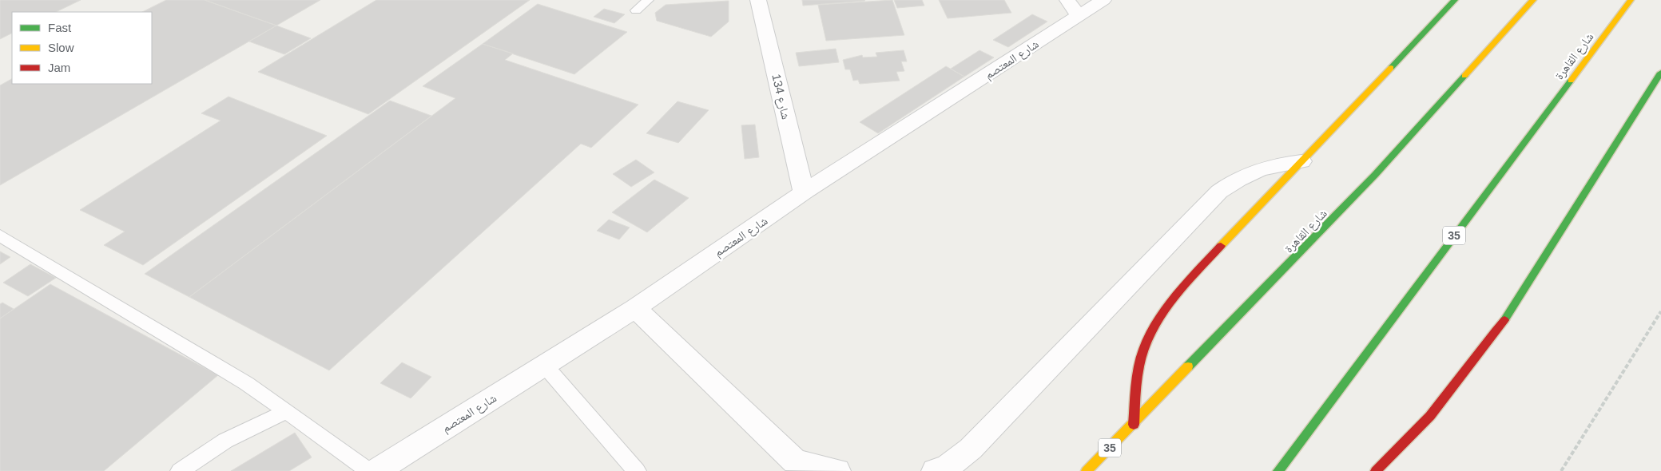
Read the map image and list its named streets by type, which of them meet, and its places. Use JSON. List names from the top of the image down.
{
  "streets": {
    "main road": ["شارع القاهرة", "35"],
    "street": ["شارع المعتصم", "شارع 134"]
  },
  "crossings": [
    ["شارع المعتصم", "شارع 134"]
  ],
  "legend": ["Fast", "Slow", "Jam"]
}
